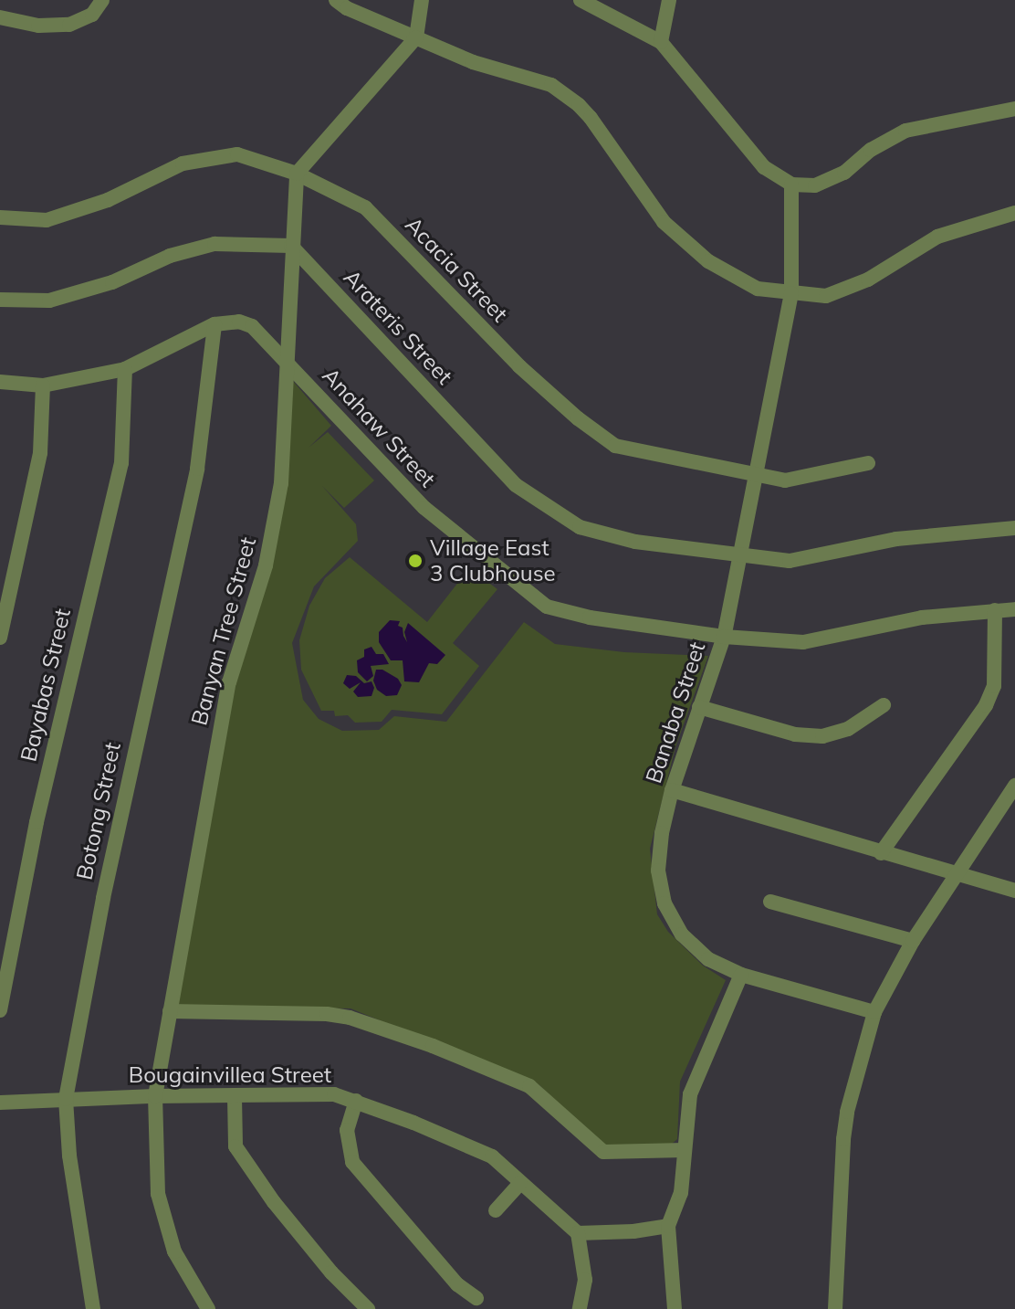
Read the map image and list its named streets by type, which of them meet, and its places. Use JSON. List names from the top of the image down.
{
  "streets": {
    "street": [
      "Acacia Street",
      "Arateris Street",
      "Anahaw Street",
      "Banyan Tree Street",
      "Bayabas Street",
      "Banaba Street",
      "Botong Street",
      "Bougainvillea Street"
    ]
  },
  "crossings": [
    ["Acacia Street", "Banyan Tree Street"],
    ["Acacia Street", "Banaba Street"],
    ["Arateris Street", "Banyan Tree Street"],
    ["Arateris Street", "Banaba Street"],
    ["Anahaw Street", "Banyan Tree Street"],
    ["Anahaw Street", "Bayabas Street"],
    ["Anahaw Street", "Banaba Street"],
    ["Anahaw Street", "Botong Street"],
    ["Banyan Tree Street", "Bougainvillea Street"],
    ["Botong Street", "Bougainvillea Street"]
  ],
  "places": ["Village East 3 Clubhouse"]
}
